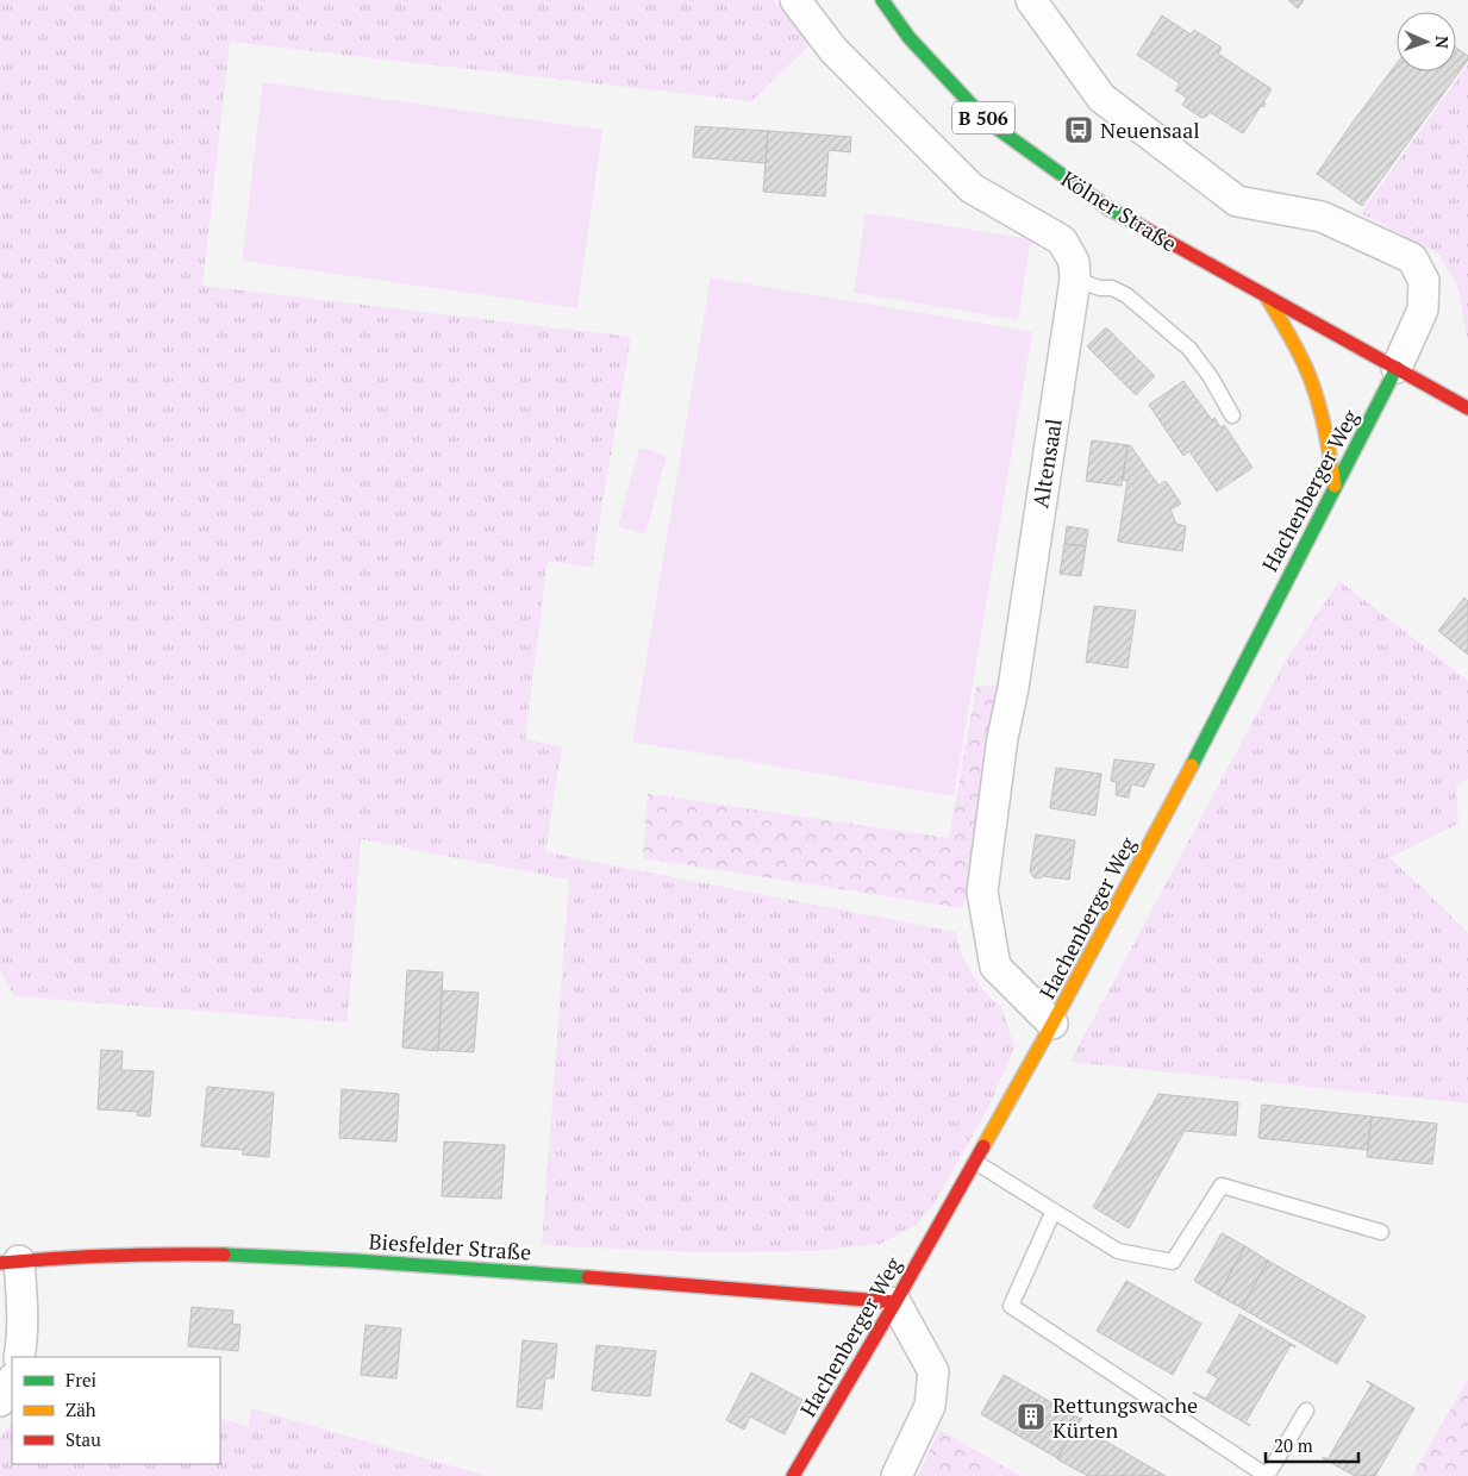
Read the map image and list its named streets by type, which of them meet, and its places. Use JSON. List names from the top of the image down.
{
  "streets": {
    "street": [
      "B 506",
      "Kölner Straße",
      "Altensaal",
      "Hachenberger Weg",
      "Biesfelder Straße"
    ]
  },
  "crossings": [
    ["Kölner Straße", "Hachenberger Weg"],
    ["Altensaal", "Hachenberger Weg"],
    ["Hachenberger Weg", "Biesfelder Straße"]
  ],
  "places": {
    "bus stop": ["Neuensaal"],
    "building": ["Rettungswache Kürten"]
  },
  "legend": ["Frei", "Zäh", "Stau"],
  "scale_bar": "20 m",
  "north": "right"
}
